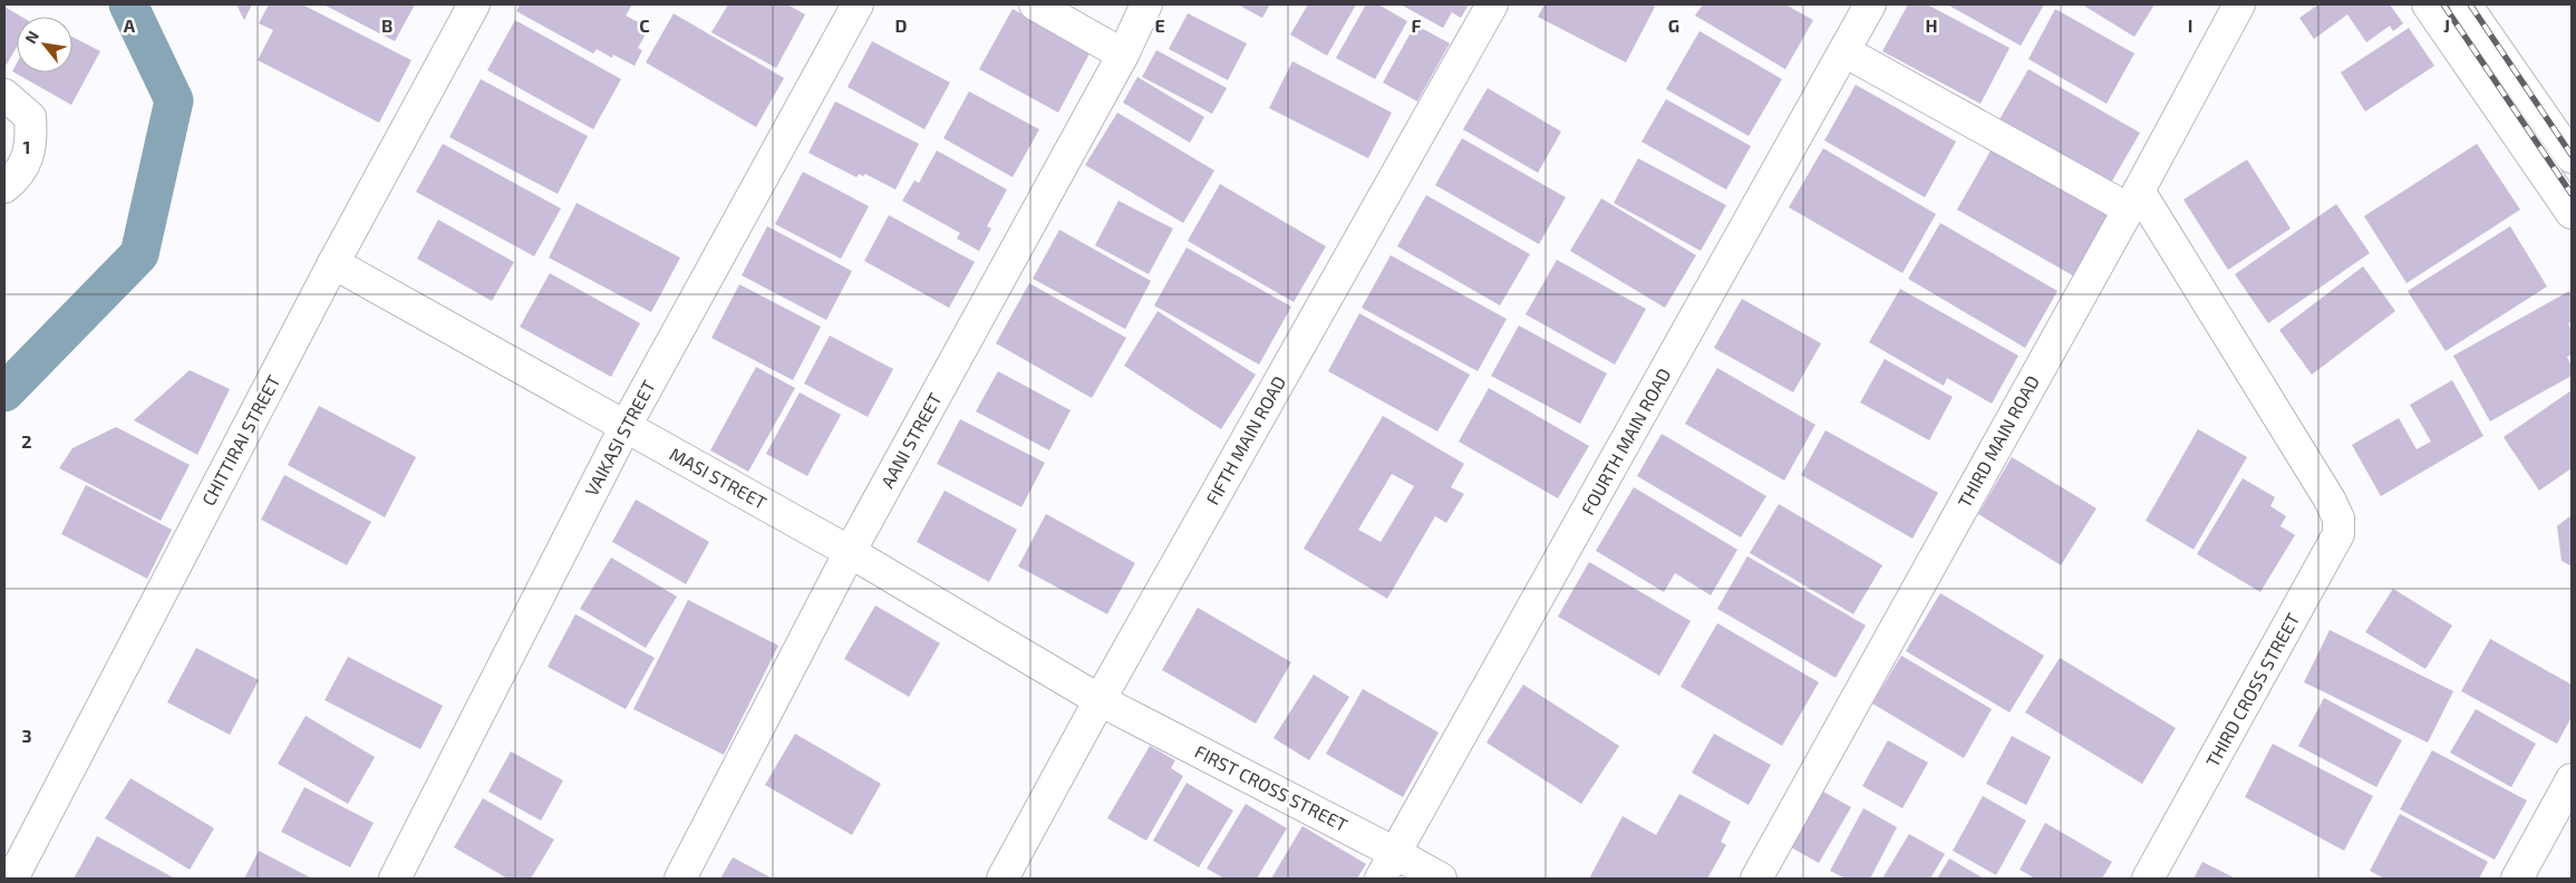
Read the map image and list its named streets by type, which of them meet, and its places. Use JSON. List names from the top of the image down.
{
  "streets": {
    "street": [
      "VAIKASI STREET",
      "CHITTIRAI STREET",
      "AANI STREET",
      "FIFTH MAIN ROAD",
      "FOURTH MAIN ROAD",
      "THIRD MAIN ROAD",
      "MASI STREET",
      "THIRD CROSS STREET",
      "FIRST CROSS STREET"
    ]
  },
  "crossings": [
    ["VAIKASI STREET", "MASI STREET"],
    ["CHITTIRAI STREET", "MASI STREET"],
    ["AANI STREET", "MASI STREET"],
    ["FIFTH MAIN ROAD", "MASI STREET"],
    ["FIFTH MAIN ROAD", "FIRST CROSS STREET"],
    ["FOURTH MAIN ROAD", "FIRST CROSS STREET"],
    ["THIRD MAIN ROAD", "THIRD CROSS STREET"],
    ["MASI STREET", "FIRST CROSS STREET"]
  ],
  "north": "top left",
  "grid": {
    "columns": [
      "A",
      "B",
      "C",
      "D",
      "E",
      "F",
      "G",
      "H",
      "I",
      "J"
    ],
    "rows": ["1", "2", "3"]
  }
}
